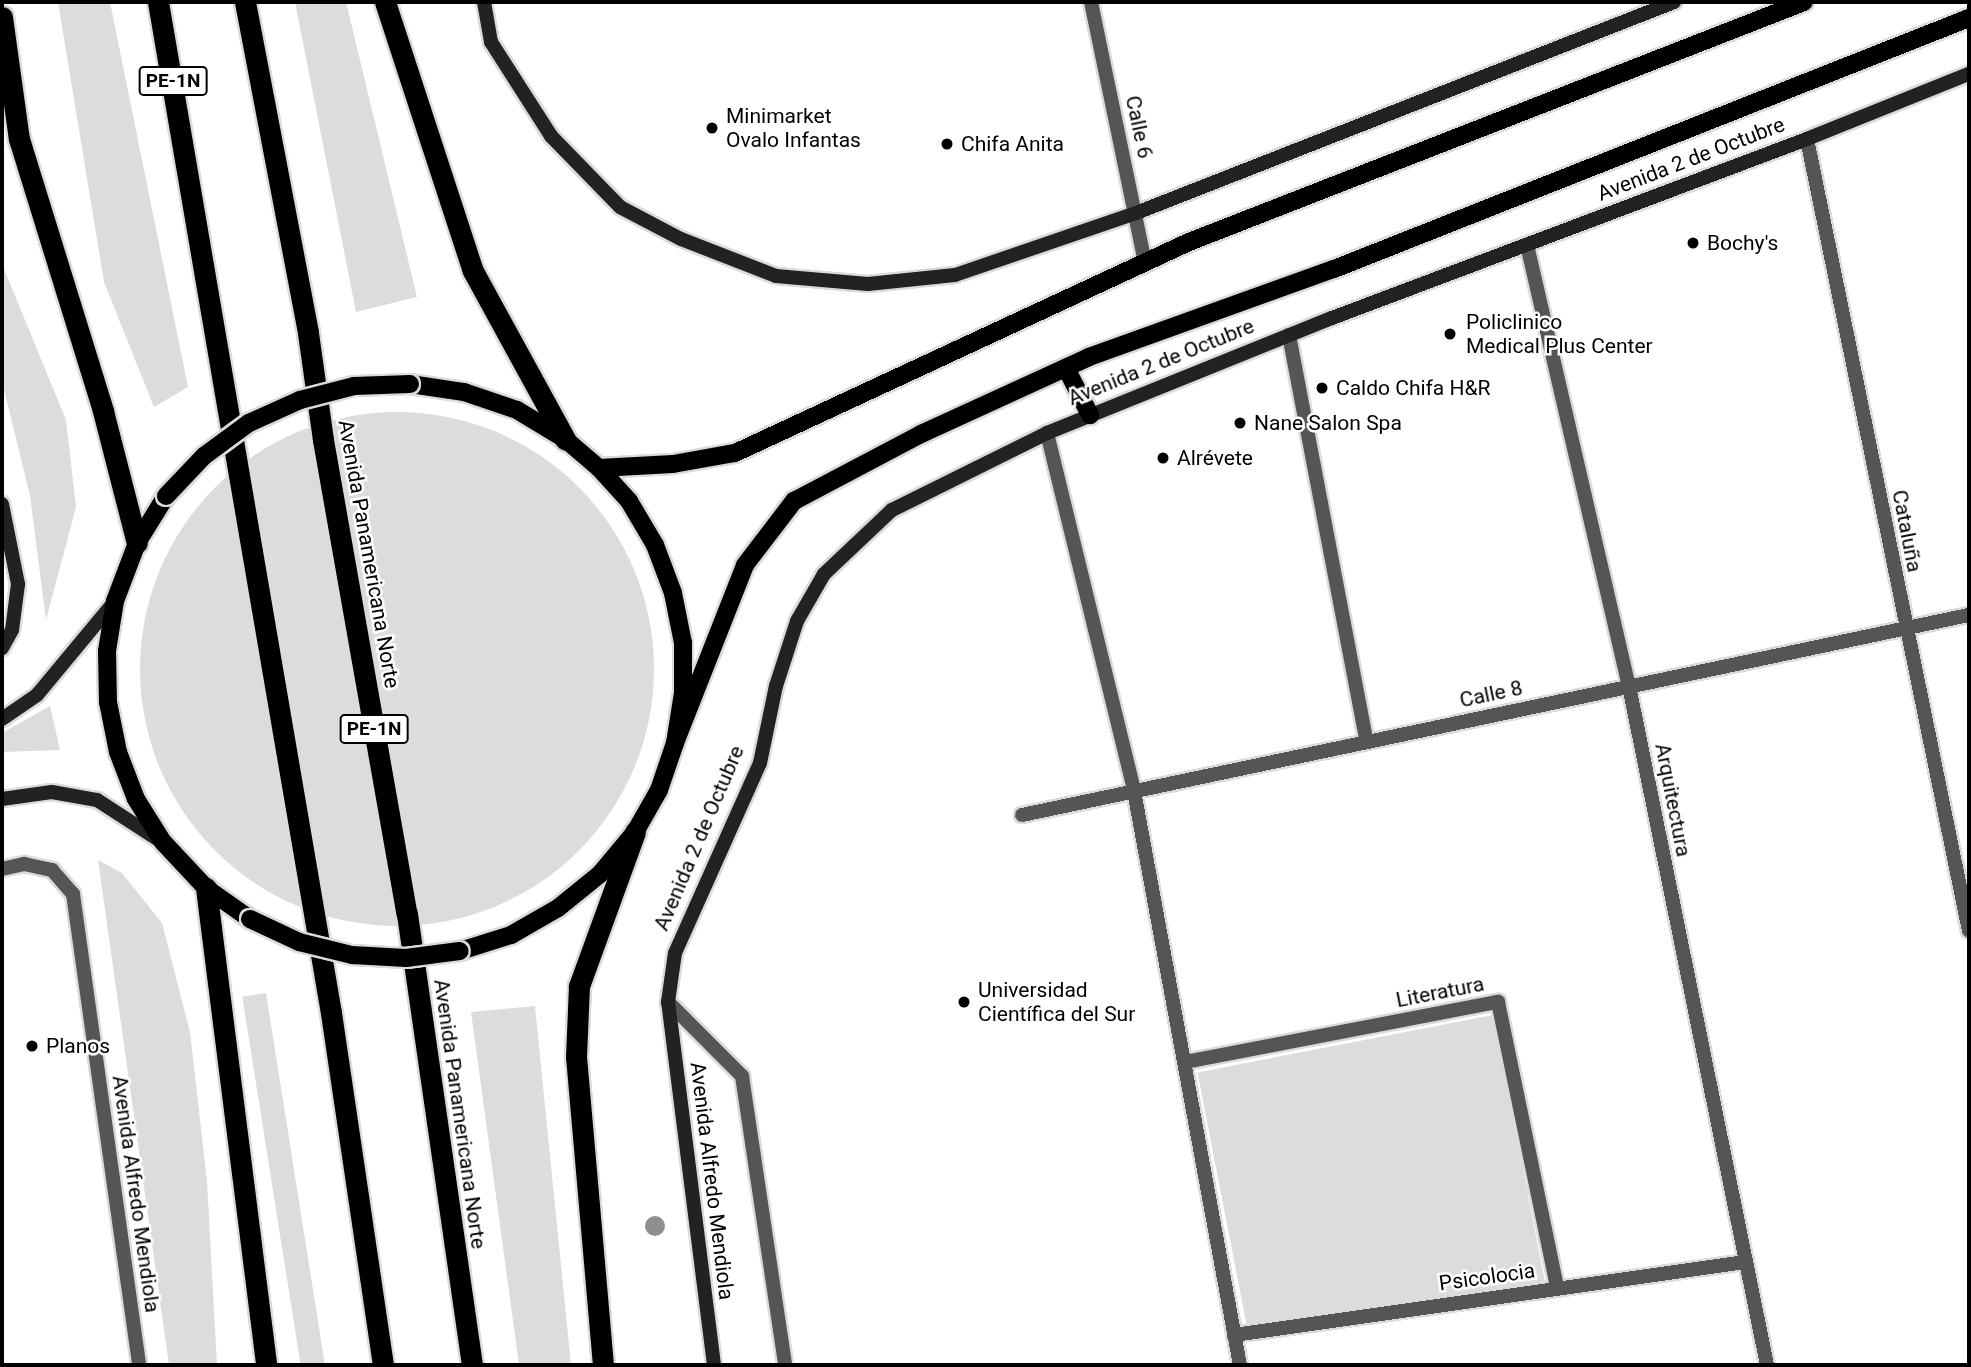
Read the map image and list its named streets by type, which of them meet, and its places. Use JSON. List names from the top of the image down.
{
  "streets": {
    "highway": ["PE-1N", "Avenida Panamericana Norte"],
    "main road": ["Avenida 2 de Octubre", "Avenida Alfredo Mendiola"],
    "street": [
      "Calle 6",
      "Cataluña",
      "Calle 8",
      "Arquitectura",
      "Literatura",
      "Psicolocia"
    ]
  },
  "crossings": [
    ["Avenida 2 de Octubre", "Cataluña"],
    ["Avenida 2 de Octubre", "Arquitectura"],
    ["Avenida 2 de Octubre", "Avenida Alfredo Mendiola"],
    ["Cataluña", "Calle 8"],
    ["Calle 8", "Arquitectura"],
    ["Arquitectura", "Psicolocia"],
    ["Literatura", "Psicolocia"]
  ],
  "places": [
    "Minimarket Ovalo Infantas",
    "Chifa Anita",
    "Bochy's",
    "Policlinico Medical Plus Center",
    "Caldo Chifa H&R",
    "Nane Salon Spa",
    "Alrévete",
    "Universidad Científica del Sur",
    "Planos"
  ]
}
